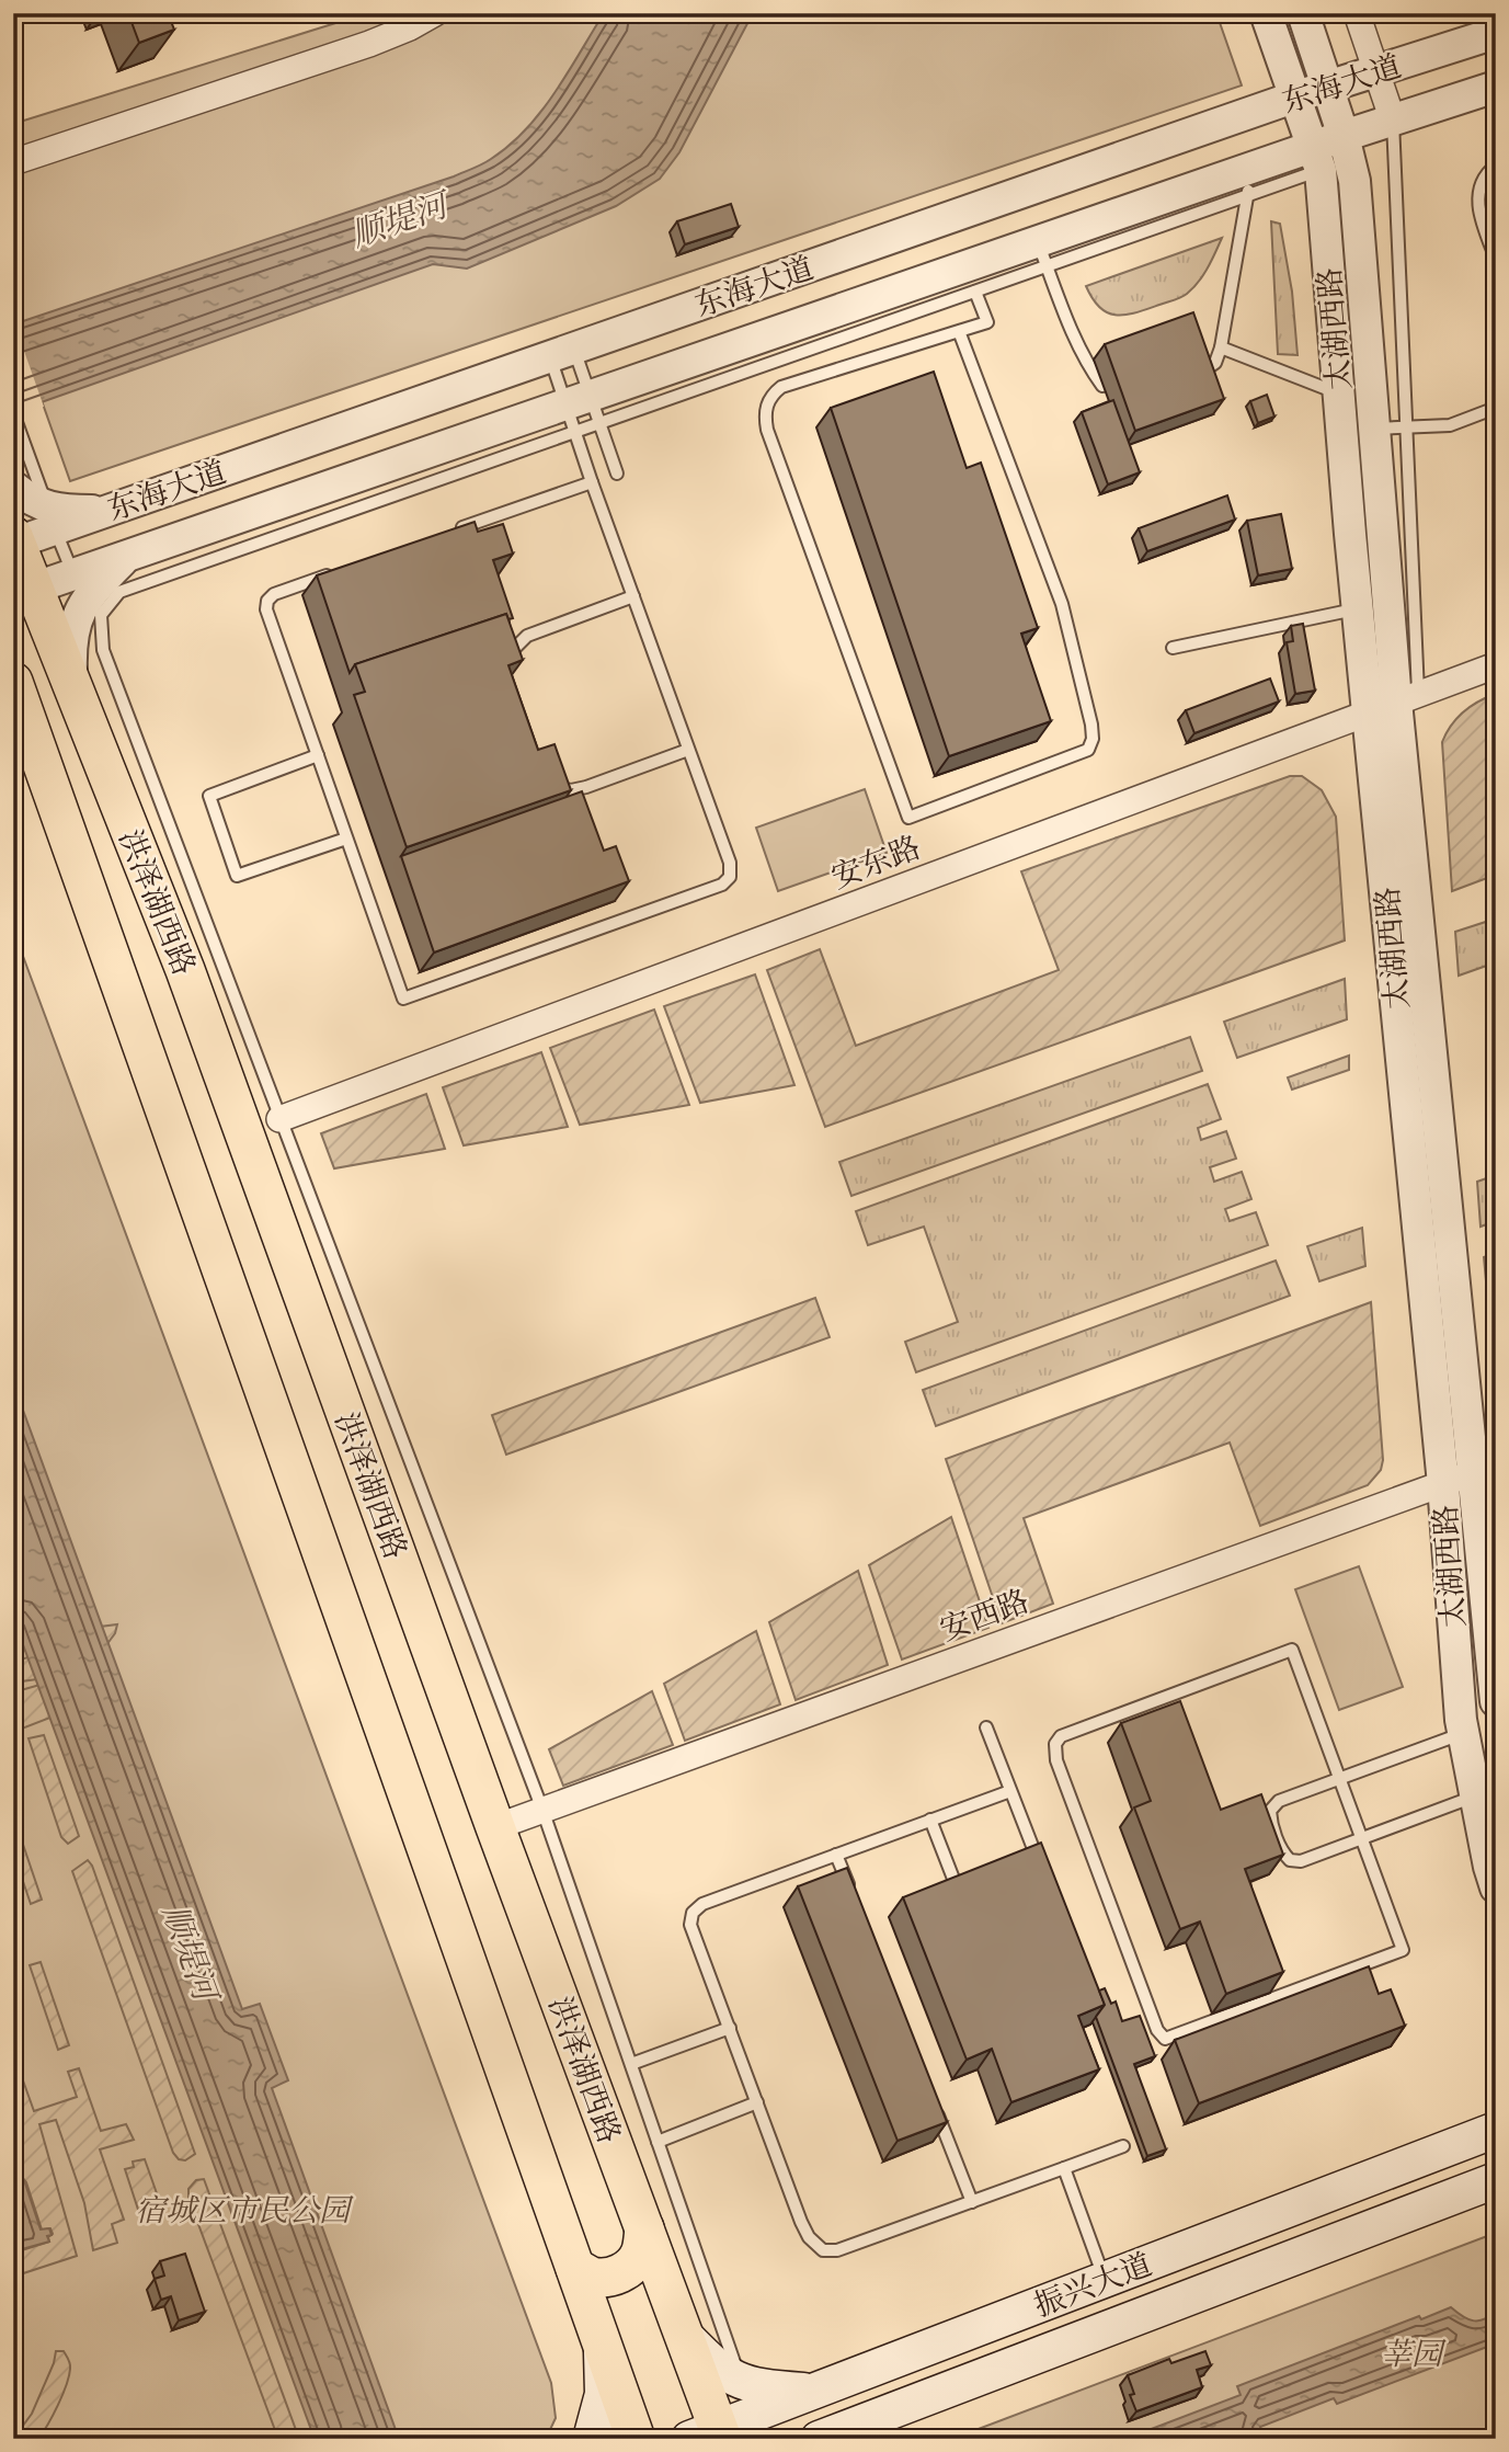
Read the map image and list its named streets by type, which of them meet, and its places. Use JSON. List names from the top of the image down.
{
  "streets": {
    "main road": ["洪泽湖西路", "振兴大道"],
    "street": [
      "东海大道",
      "太湖西路",
      "安东路",
      "安西路"
    ]
  },
  "crossings": [
    ["东海大道", "太湖西路"],
    ["东海大道", "洪泽湖西路"],
    ["太湖西路", "安东路"],
    ["太湖西路", "安西路"],
    ["洪泽湖西路", "安西路"],
    ["洪泽湖西路", "振兴大道"]
  ],
  "water": ["顺堤河"],
  "parks": ["宿城区市民公园", "莘园"]
}
